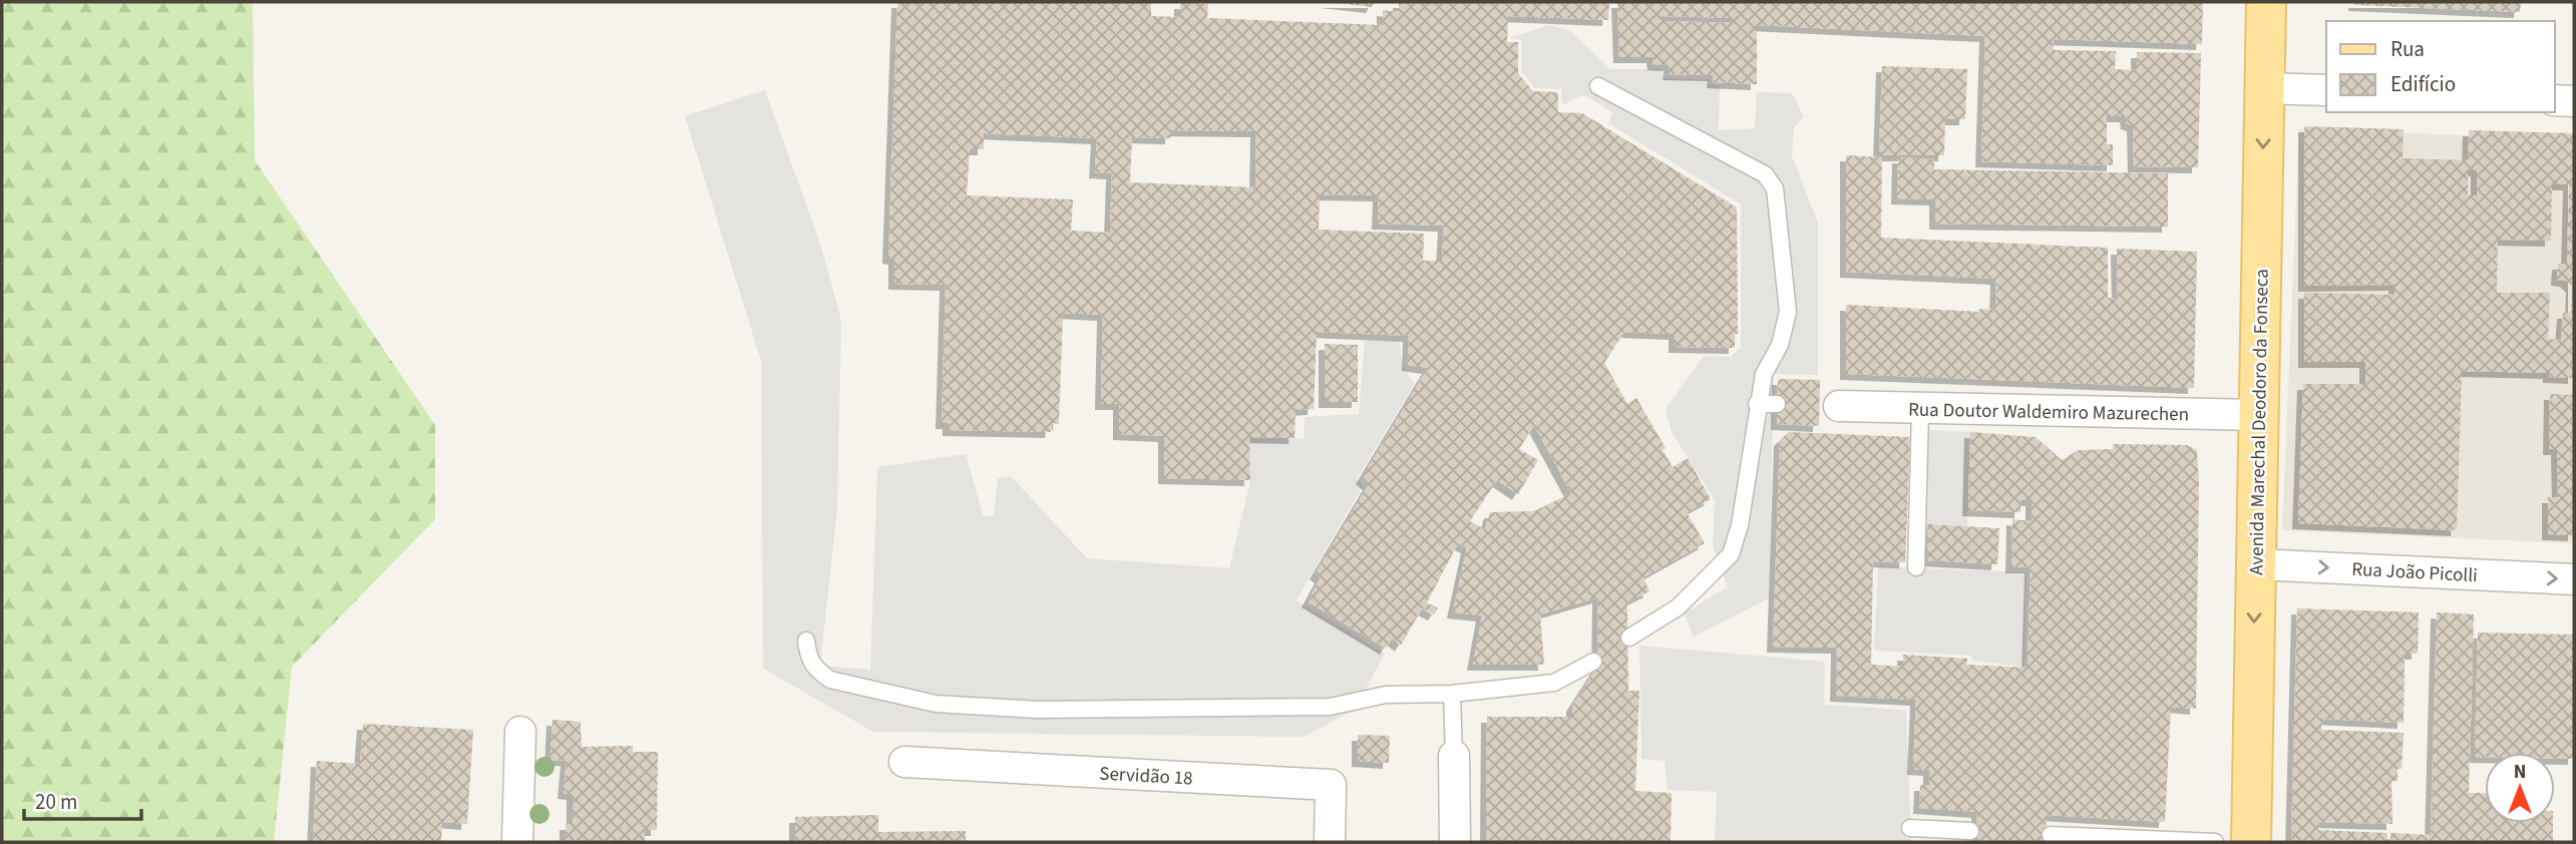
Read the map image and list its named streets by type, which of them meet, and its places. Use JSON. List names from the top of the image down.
{
  "streets": {
    "main road": ["Avenida Marechal Deodoro da Fonseca"],
    "street": ["Rua Doutor Waldemiro Mazurechen", "Rua João Picolli", "Servidão 18"]
  },
  "crossings": [
    ["Rua Doutor Waldemiro Mazurechen", "Avenida Marechal Deodoro da Fonseca"],
    ["Avenida Marechal Deodoro da Fonseca", "Rua João Picolli"]
  ],
  "one_way": ["Avenida Marechal Deodoro da Fonseca", "Rua João Picolli"],
  "legend": ["Rua", "Edifício"],
  "scale_bar": "20 m",
  "north": "top"
}
